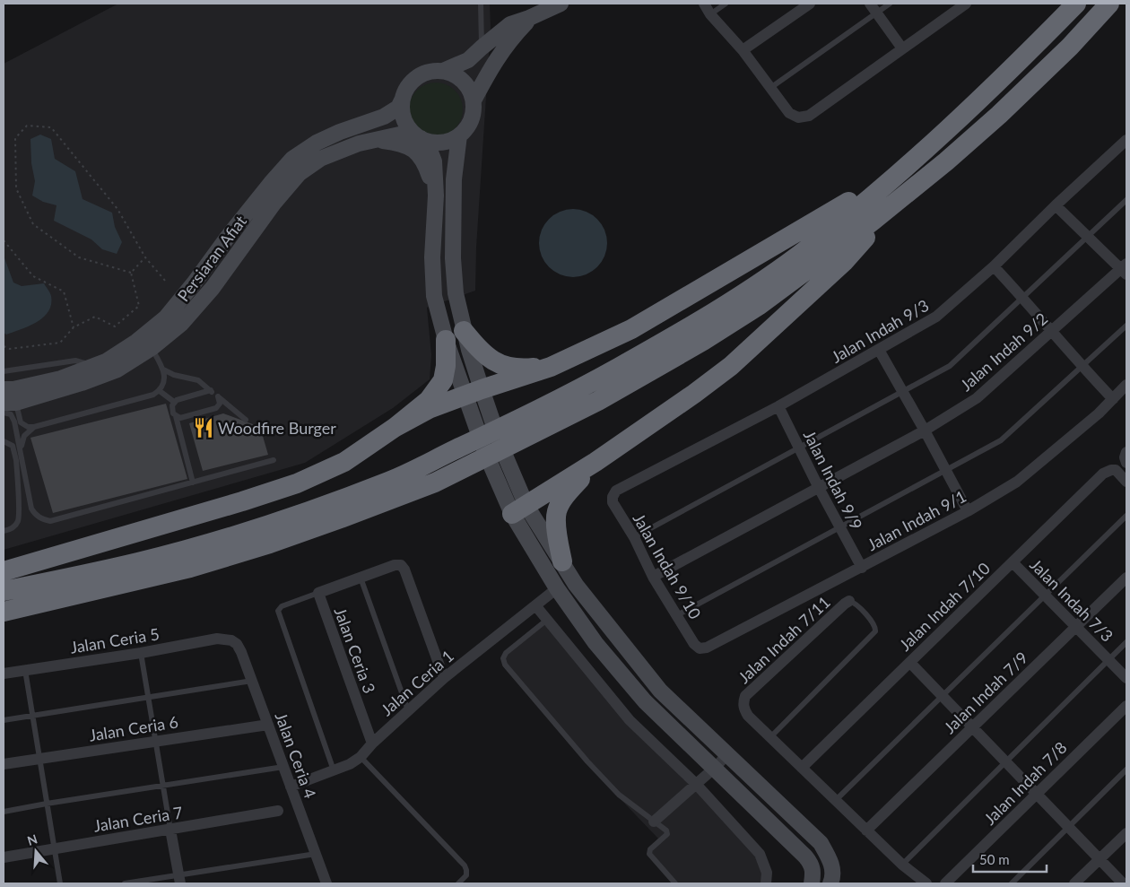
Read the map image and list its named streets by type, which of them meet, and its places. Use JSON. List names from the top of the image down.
{
  "streets": {
    "main road": ["Persiaran Afiat"],
    "street": [
      "Jalan Indah 9/3",
      "Jalan Indah 9/2",
      "Jalan Indah 9/9",
      "Jalan Indah 9/1",
      "Jalan Indah 9/10",
      "Jalan Indah 7/3",
      "Jalan Indah 7/10",
      "Jalan Indah 7/11",
      "Jalan Ceria 5",
      "Jalan Ceria 3",
      "Jalan Ceria 1",
      "Jalan Indah 7/9",
      "Jalan Ceria 6",
      "Jalan Ceria 4",
      "Jalan Indah 7/8",
      "Jalan Ceria 7"
    ]
  },
  "crossings": [
    ["Jalan Indah 9/3", "Jalan Indah 9/9"],
    ["Jalan Indah 9/3", "Jalan Indah 9/10"],
    ["Jalan Indah 9/2", "Jalan Indah 9/9"],
    ["Jalan Indah 9/2", "Jalan Indah 9/10"],
    ["Jalan Indah 9/9", "Jalan Indah 9/1"],
    ["Jalan Indah 9/1", "Jalan Indah 9/10"],
    ["Jalan Indah 7/3", "Jalan Indah 7/10"],
    ["Jalan Indah 7/3", "Jalan Indah 7/9"],
    ["Jalan Ceria 5", "Jalan Ceria 4"],
    ["Jalan Ceria 3", "Jalan Ceria 1"],
    ["Jalan Ceria 1", "Jalan Ceria 4"],
    ["Jalan Ceria 6", "Jalan Ceria 4"]
  ],
  "places": {
    "restaurant": ["Woodfire Burger"]
  },
  "scale_bar": "50 m",
  "north": "top"
}
